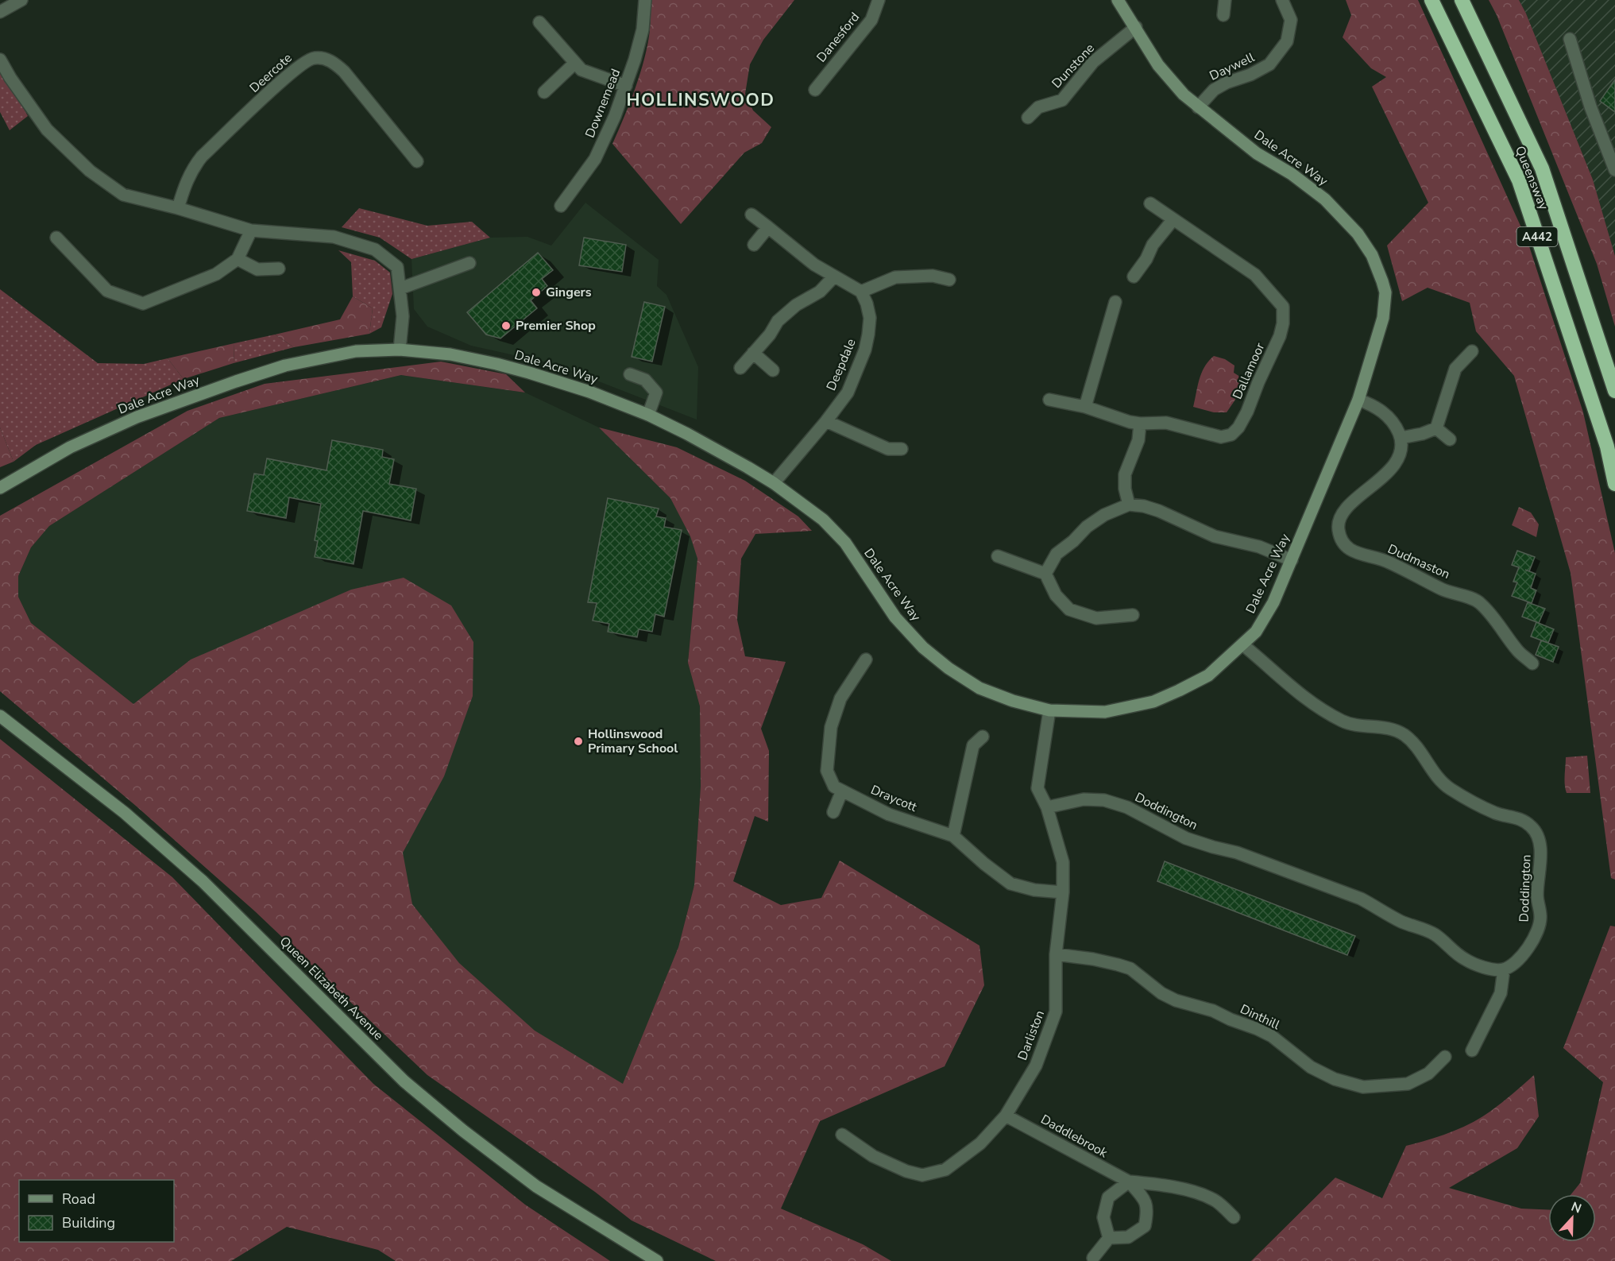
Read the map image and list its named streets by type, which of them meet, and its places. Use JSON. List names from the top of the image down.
{
  "streets": {
    "highway": ["Queensway", "A442"],
    "street": [
      "Danesford",
      "Dunstone",
      "Daywell",
      "Deercote",
      "Downemead",
      "Dale Acre Way",
      "Deepdale",
      "Dallamoor",
      "Dudmaston",
      "Draycott",
      "Doddington",
      "Queen Elizabeth Avenue",
      "Dinthill",
      "Darliston",
      "Daddlebrook"
    ]
  },
  "crossings": [
    ["Dunstone", "Dale Acre Way"],
    ["Daywell", "Dale Acre Way"],
    ["Dale Acre Way", "Deepdale"],
    ["Dale Acre Way", "Doddington"],
    ["Dale Acre Way", "Darliston"],
    ["Draycott", "Darliston"],
    ["Doddington", "Darliston"],
    ["Dinthill", "Darliston"],
    ["Darliston", "Daddlebrook"]
  ],
  "districts": ["HOLLINSWOOD"],
  "places": ["Gingers", "Premier Shop", "Hollinswood Primary School"],
  "legend": ["Road", "Building"],
  "north": "top"
}
